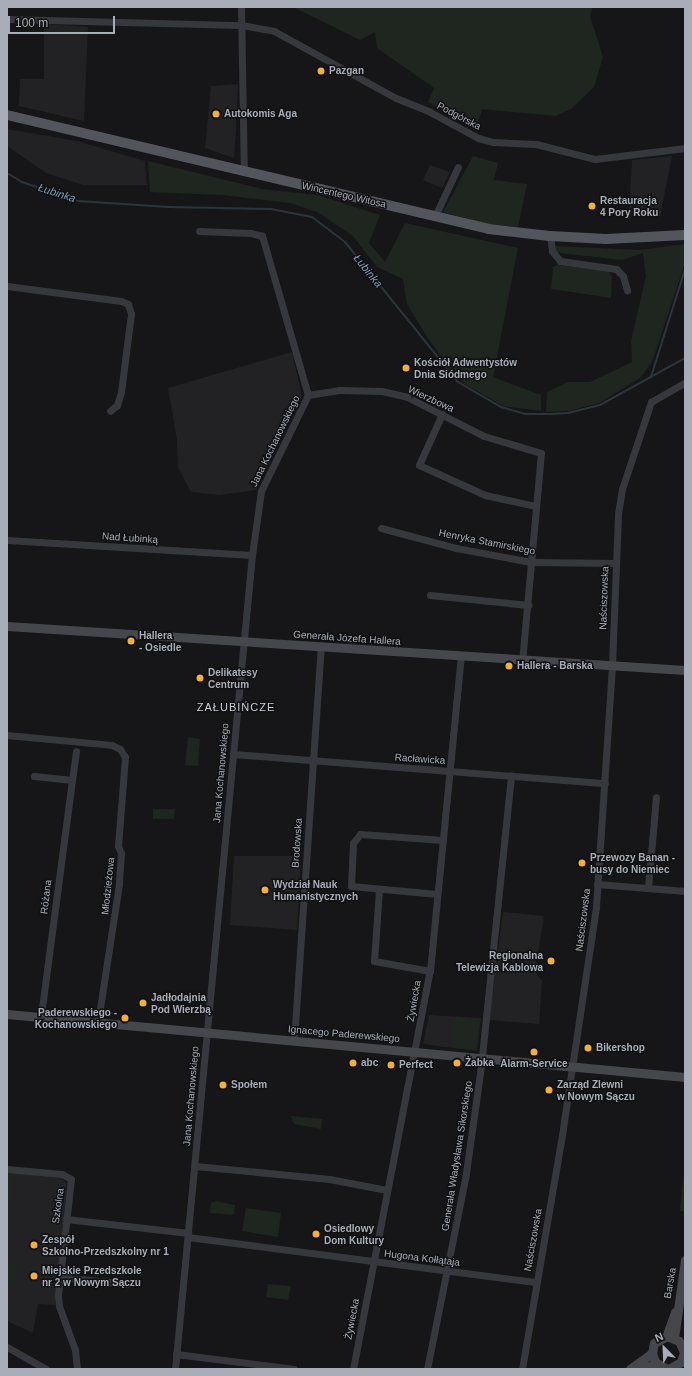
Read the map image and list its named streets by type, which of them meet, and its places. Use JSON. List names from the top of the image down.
{
  "streets": {
    "main road": ["Wincentego Witosa"],
    "street": [
      "Podgórska",
      "Wierzbowa",
      "Jana Kochanowskiego",
      "Nad Łubinką",
      "Henryka Stamirskiego",
      "Naściszowska",
      "Generała Józefa Hallera",
      "Racławicka",
      "Brodowska",
      "Młodzieżowa",
      "Różana",
      "Żywiecka",
      "Ignacego Paderewskiego",
      "Generała Władysława Sikorskiego",
      "Szkolna",
      "Hugona Kołłątaja",
      "Barska"
    ]
  },
  "crossings": [
    ["Wierzbowa", "Jana Kochanowskiego"],
    ["Jana Kochanowskiego", "Nad Łubinką"],
    ["Jana Kochanowskiego", "Generała Józefa Hallera"],
    ["Jana Kochanowskiego", "Racławicka"],
    ["Jana Kochanowskiego", "Ignacego Paderewskiego"],
    ["Jana Kochanowskiego", "Hugona Kołłątaja"],
    ["Henryka Stamirskiego", "Naściszowska"],
    ["Naściszowska", "Generała Józefa Hallera"],
    ["Naściszowska", "Racławicka"],
    ["Naściszowska", "Ignacego Paderewskiego"],
    ["Naściszowska", "Hugona Kołłątaja"],
    ["Generała Józefa Hallera", "Brodowska"],
    ["Generała Józefa Hallera", "Żywiecka"],
    ["Racławicka", "Brodowska"],
    ["Racławicka", "Żywiecka"],
    ["Racławicka", "Generała Władysława Sikorskiego"],
    ["Brodowska", "Ignacego Paderewskiego"],
    ["Młodzieżowa", "Ignacego Paderewskiego"],
    ["Różana", "Ignacego Paderewskiego"],
    ["Żywiecka", "Ignacego Paderewskiego"],
    ["Żywiecka", "Hugona Kołłątaja"],
    ["Ignacego Paderewskiego", "Generała Władysława Sikorskiego"],
    ["Generała Władysława Sikorskiego", "Hugona Kołłątaja"],
    ["Szkolna", "Hugona Kołłątaja"]
  ],
  "districts": ["ZAŁUBIŃCZE"],
  "water": ["Łubinka"],
  "places": [
    "Pazgan",
    "Autokomis Aga",
    "Restauracja 4 Pory Roku",
    "Kościół Adwentystów Dnia Siódmego",
    "Hallera - Osiedle",
    "Hallera - Barska",
    "Delikatesy Centrum",
    "Przewozy Banan - busy do Niemiec",
    "Wydział Nauk Humanistycznych",
    "Regionalna Telewizja Kablowa",
    "Jadłodajnia Pod Wierzbą",
    "Paderewskiego - Kochanowskiego",
    "Bikershop",
    "Alarm-Service",
    "abc",
    "Żabka",
    "Perfect",
    "Społem",
    "Zarząd Zlewni w Nowym Sączu",
    "Osiedlowy Dom Kultury",
    "Zespół Szkolno-Przedszkolny nr 1",
    "Miejskie Przedszkole nr 2 w Nowym Sączu"
  ],
  "scale_bar": "100 m",
  "north": "top left"
}
